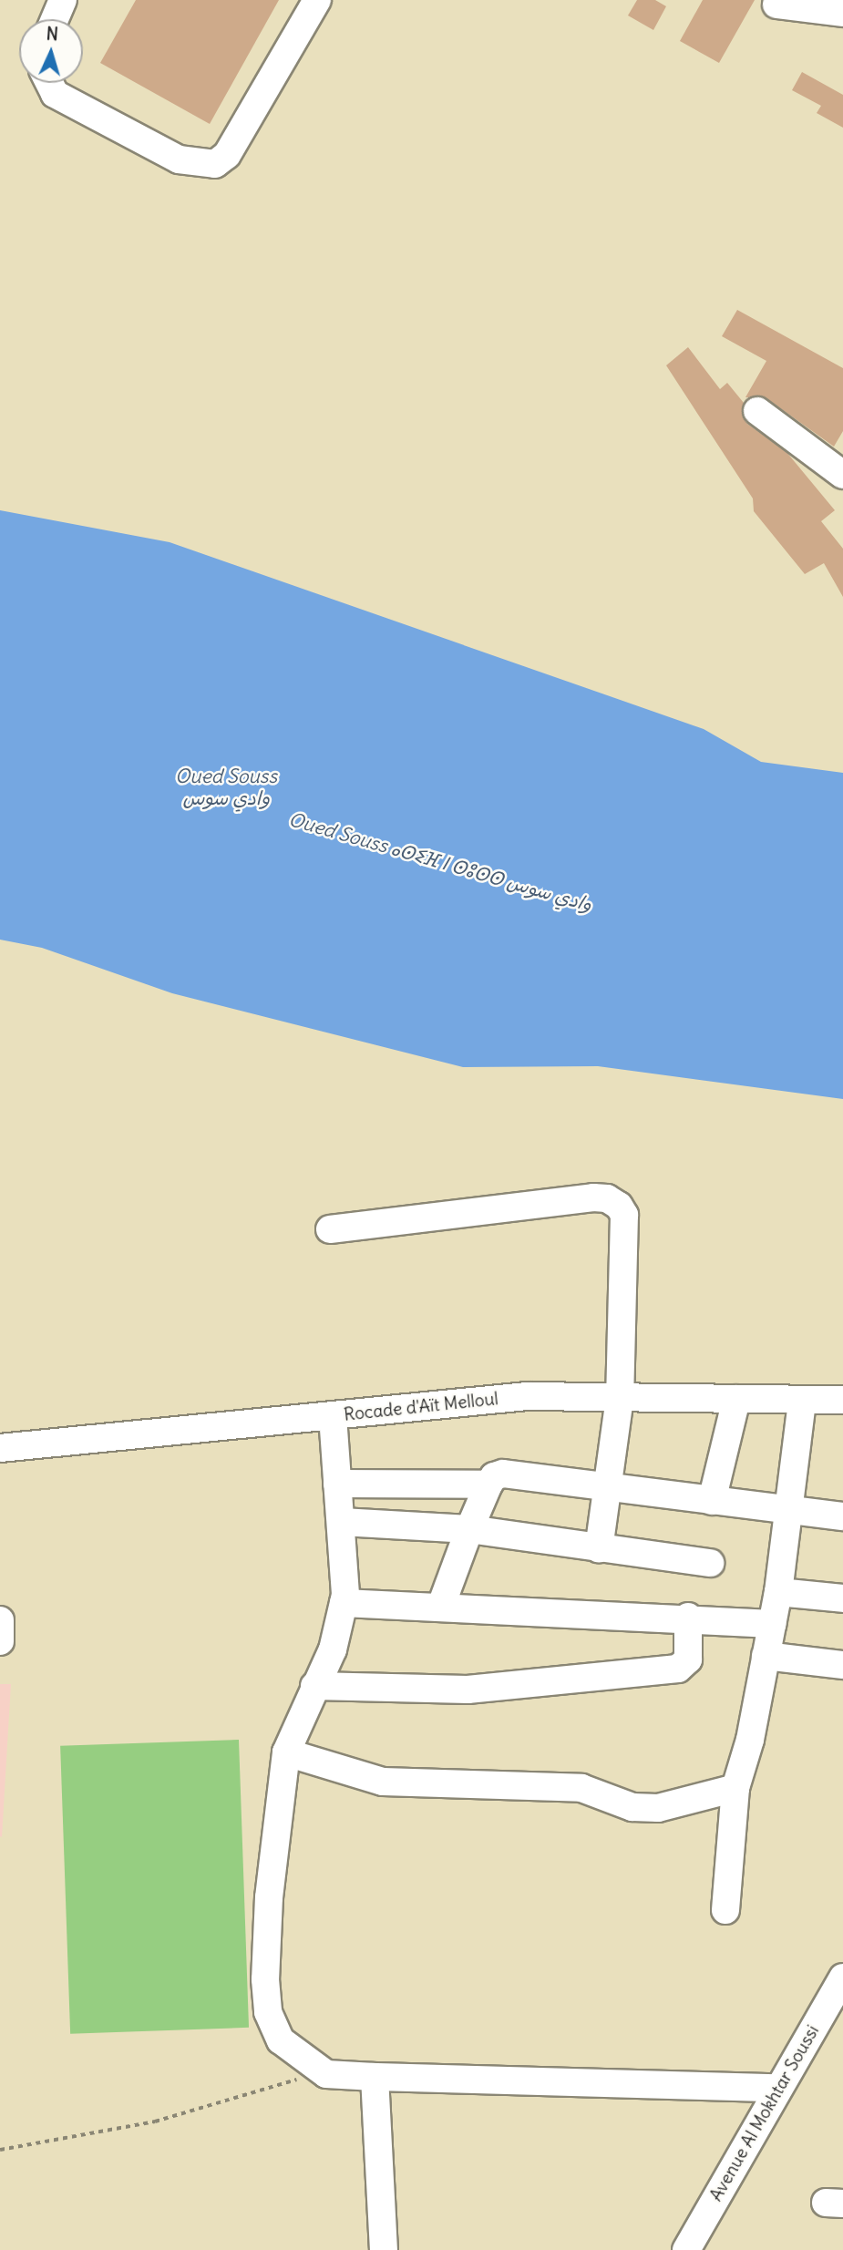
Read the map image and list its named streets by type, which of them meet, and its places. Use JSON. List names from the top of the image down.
{
  "streets": {
    "street": ["Rocade d'Aït Melloul", "Avenue Al Mokhtar Soussi"]
  },
  "water": ["Oued Souss وادي سوس", "Oued Souss ⴰⵙⵉⴼ ⵏ ⵙⵓⵙⵙ وادي سوس"],
  "north": "top"
}
